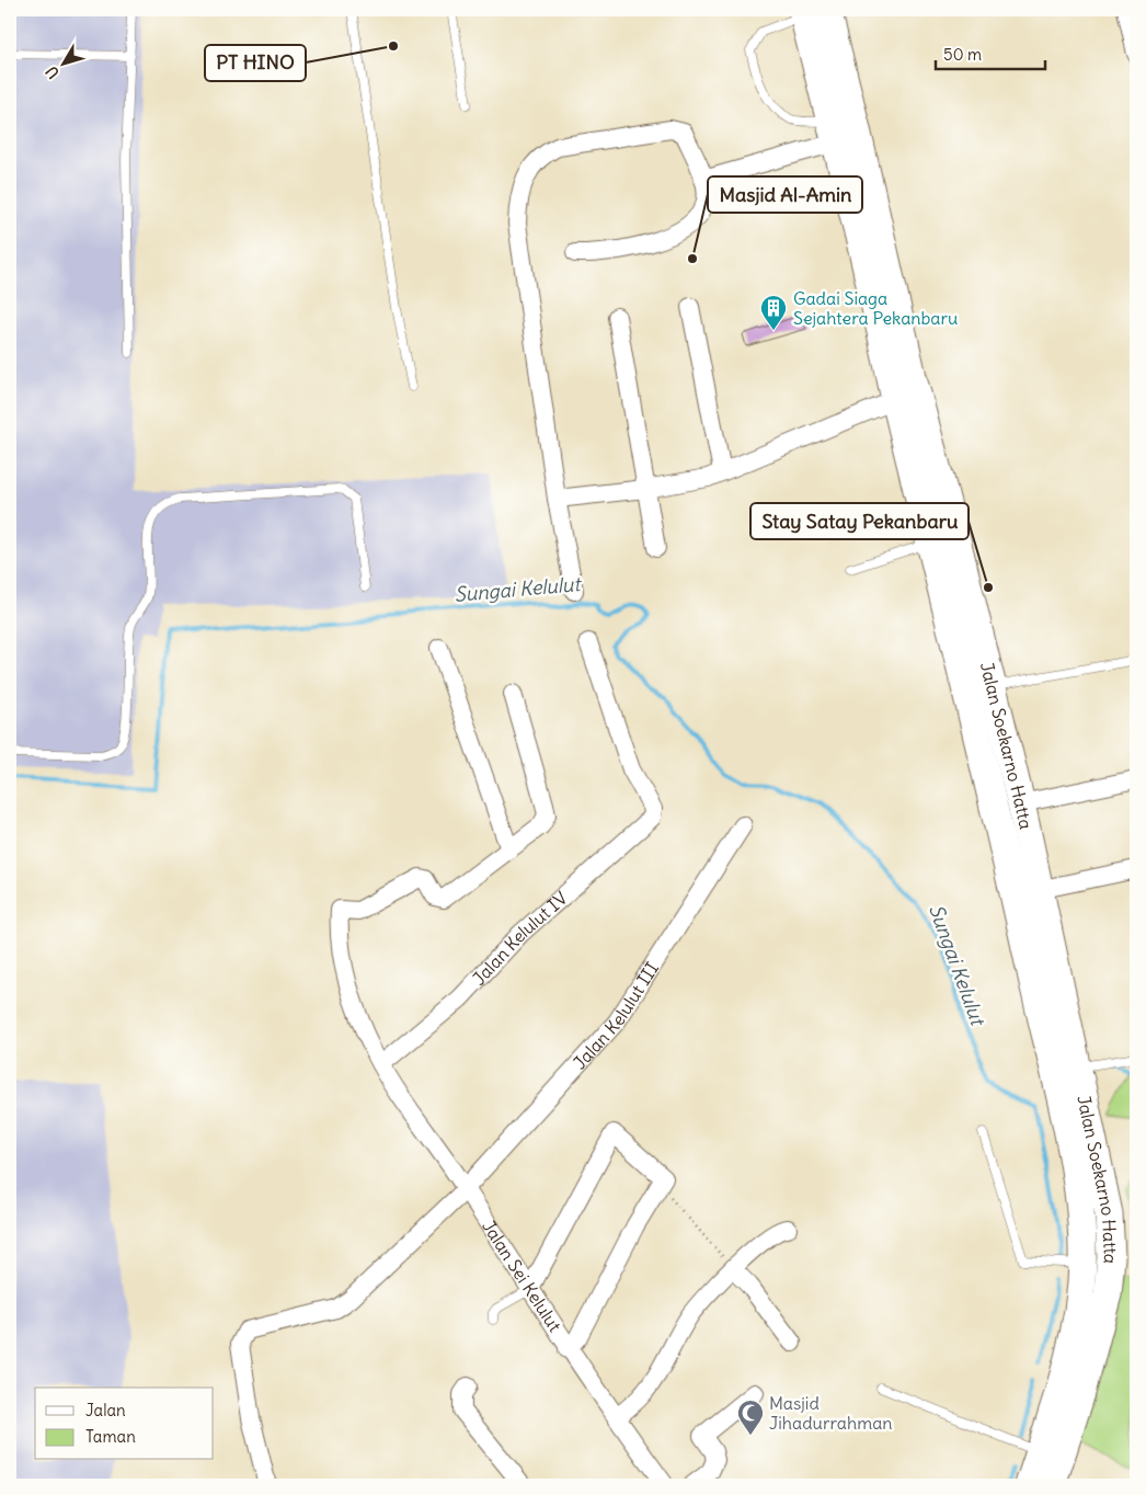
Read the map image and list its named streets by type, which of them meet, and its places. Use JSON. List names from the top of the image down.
{
  "streets": {
    "main road": ["Jalan Soekarno Hatta"],
    "street": ["Jalan Kelulut IV", "Jalan Kelulut III", "Jalan Sei Kelulut"]
  },
  "crossings": [
    ["Jalan Kelulut IV", "Jalan Sei Kelulut"],
    ["Jalan Kelulut III", "Jalan Sei Kelulut"]
  ],
  "water": ["Sungai Kelulut"],
  "places": {
    "other": ["PT HINO", "Masjid Al-Amin", "Stay Satay Pekanbaru"],
    "building": ["Gadai Siaga Sejahtera Pekanbaru"],
    "mosque": ["Masjid Jihadurrahman"]
  },
  "legend": ["Jalan", "Taman"],
  "scale_bar": "50 m",
  "north": "bottom left"
}
